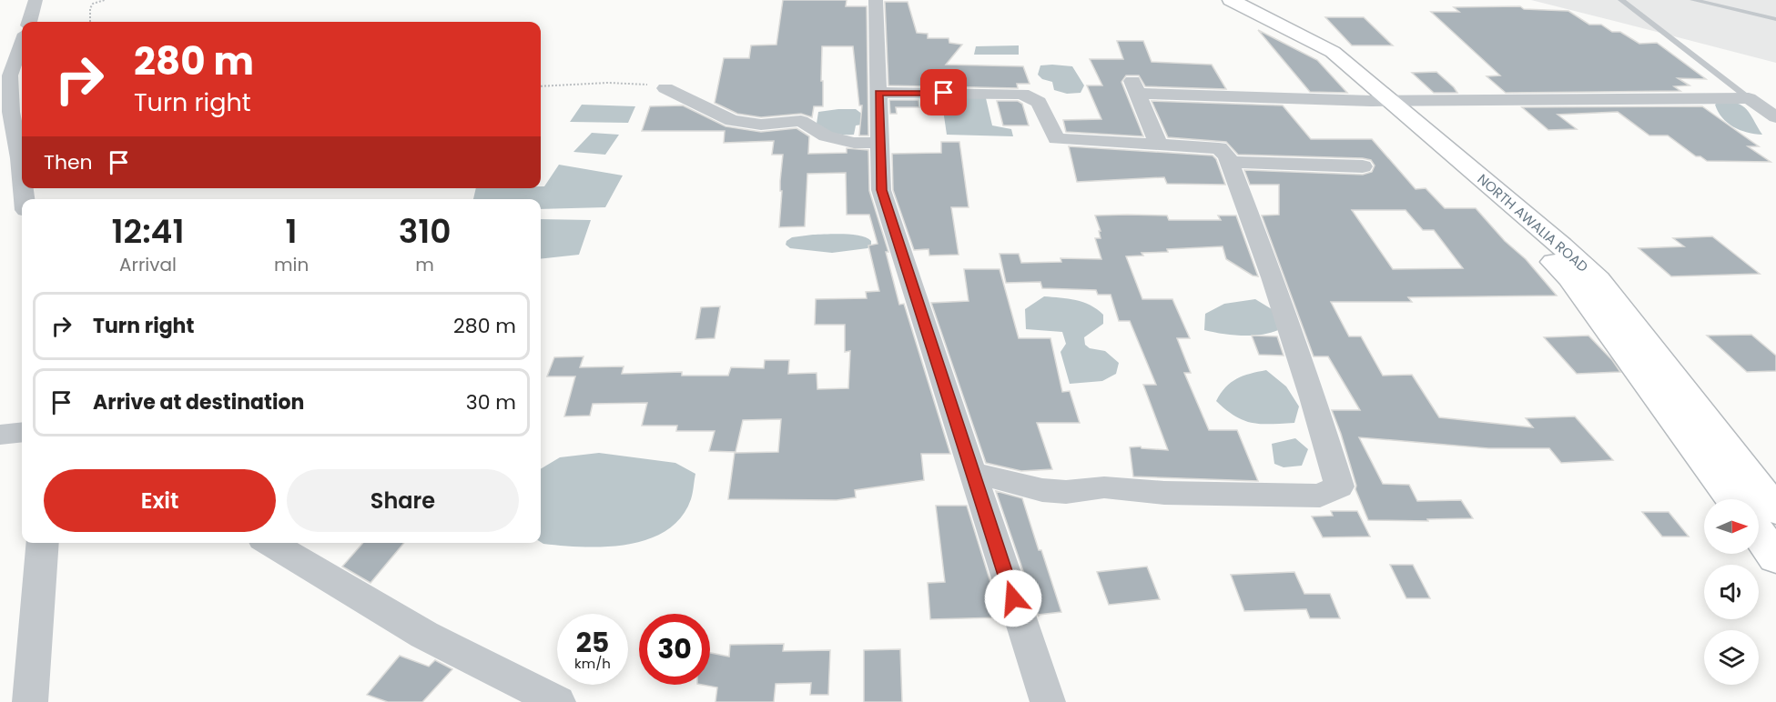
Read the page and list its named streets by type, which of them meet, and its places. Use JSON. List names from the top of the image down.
{
  "streets": {
    "main road": ["NORTH AWALIA ROAD"]
  },
  "north": "right",
  "page": {
    "turn": ["280 m", "Turn right"],
    "then": "Then",
    "eta": [
      "12:41",
      "Arrival",
      "1",
      "min",
      "310",
      "m"
    ],
    "list": [
      {
        "name": "Turn right",
        "value": "280 m"
      },
      {
        "name": "Arrive at destination",
        "value": "30 m"
      }
    ],
    "buttons": ["Exit", "Share"],
    "speed": "25 km/h",
    "limit": "30"
  }
}
